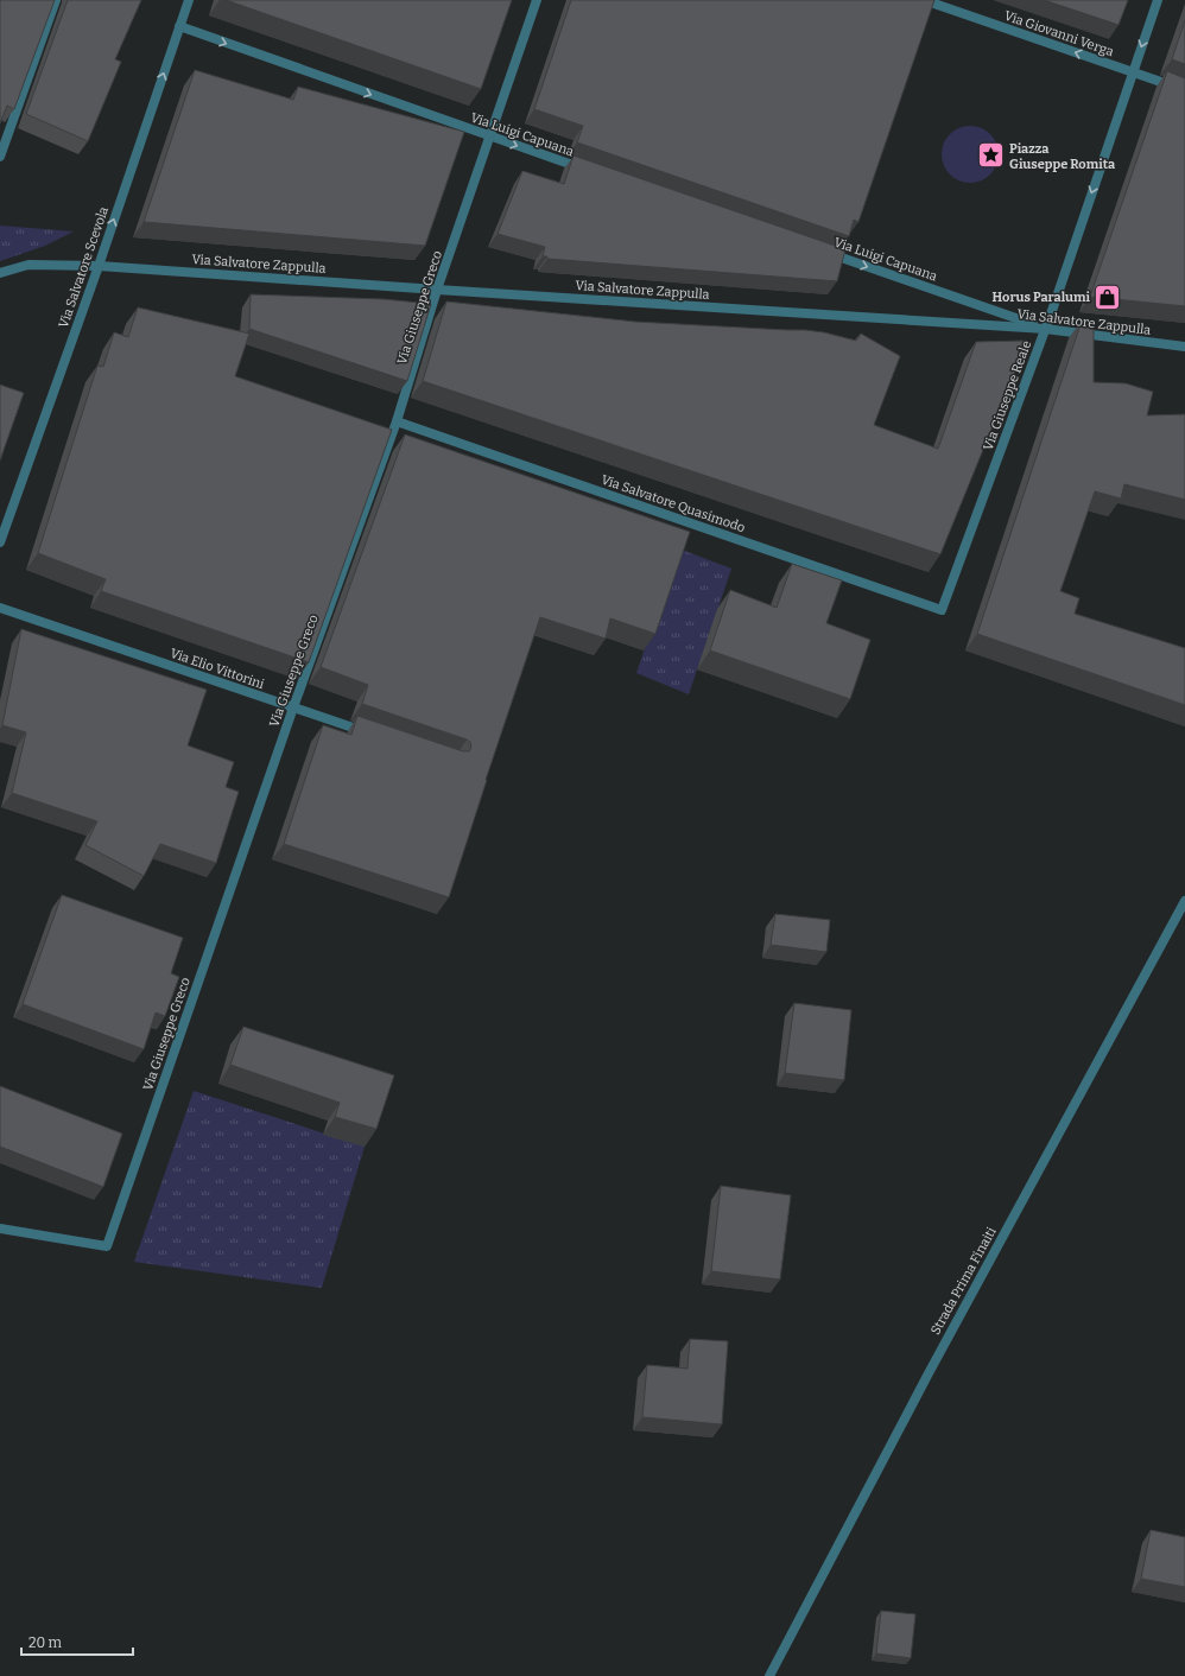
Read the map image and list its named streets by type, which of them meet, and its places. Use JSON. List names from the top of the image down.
{
  "streets": {
    "street": [
      "Via Giovanni Verga",
      "Via Luigi Capuana",
      "Via Salvatore Zappulla",
      "Via Salvatore Scevola",
      "Via Giuseppe Greco",
      "Via Giuseppe Reale",
      "Via Salvatore Quasimodo",
      "Via Elio Vittorini",
      "Strada Prima Finaiti"
    ]
  },
  "crossings": [
    ["Via Giovanni Verga", "Via Giuseppe Reale"],
    ["Via Luigi Capuana", "Via Salvatore Zappulla"],
    ["Via Luigi Capuana", "Via Salvatore Scevola"],
    ["Via Luigi Capuana", "Via Giuseppe Greco"],
    ["Via Luigi Capuana", "Via Giuseppe Reale"],
    ["Via Salvatore Zappulla", "Via Salvatore Scevola"],
    ["Via Salvatore Zappulla", "Via Giuseppe Greco"],
    ["Via Salvatore Zappulla", "Via Giuseppe Reale"],
    ["Via Giuseppe Greco", "Via Salvatore Quasimodo"],
    ["Via Giuseppe Greco", "Via Elio Vittorini"],
    ["Via Giuseppe Reale", "Via Salvatore Quasimodo"]
  ],
  "one_way": [
    "Via Giovanni Verga",
    "Via Luigi Capuana",
    "Via Salvatore Scevola",
    "Via Giuseppe Reale"
  ],
  "places": {
    "place": ["Piazza Giuseppe Romita"],
    "shop": ["Horus Paralumi"]
  },
  "scale_bar": "20 m"
}
